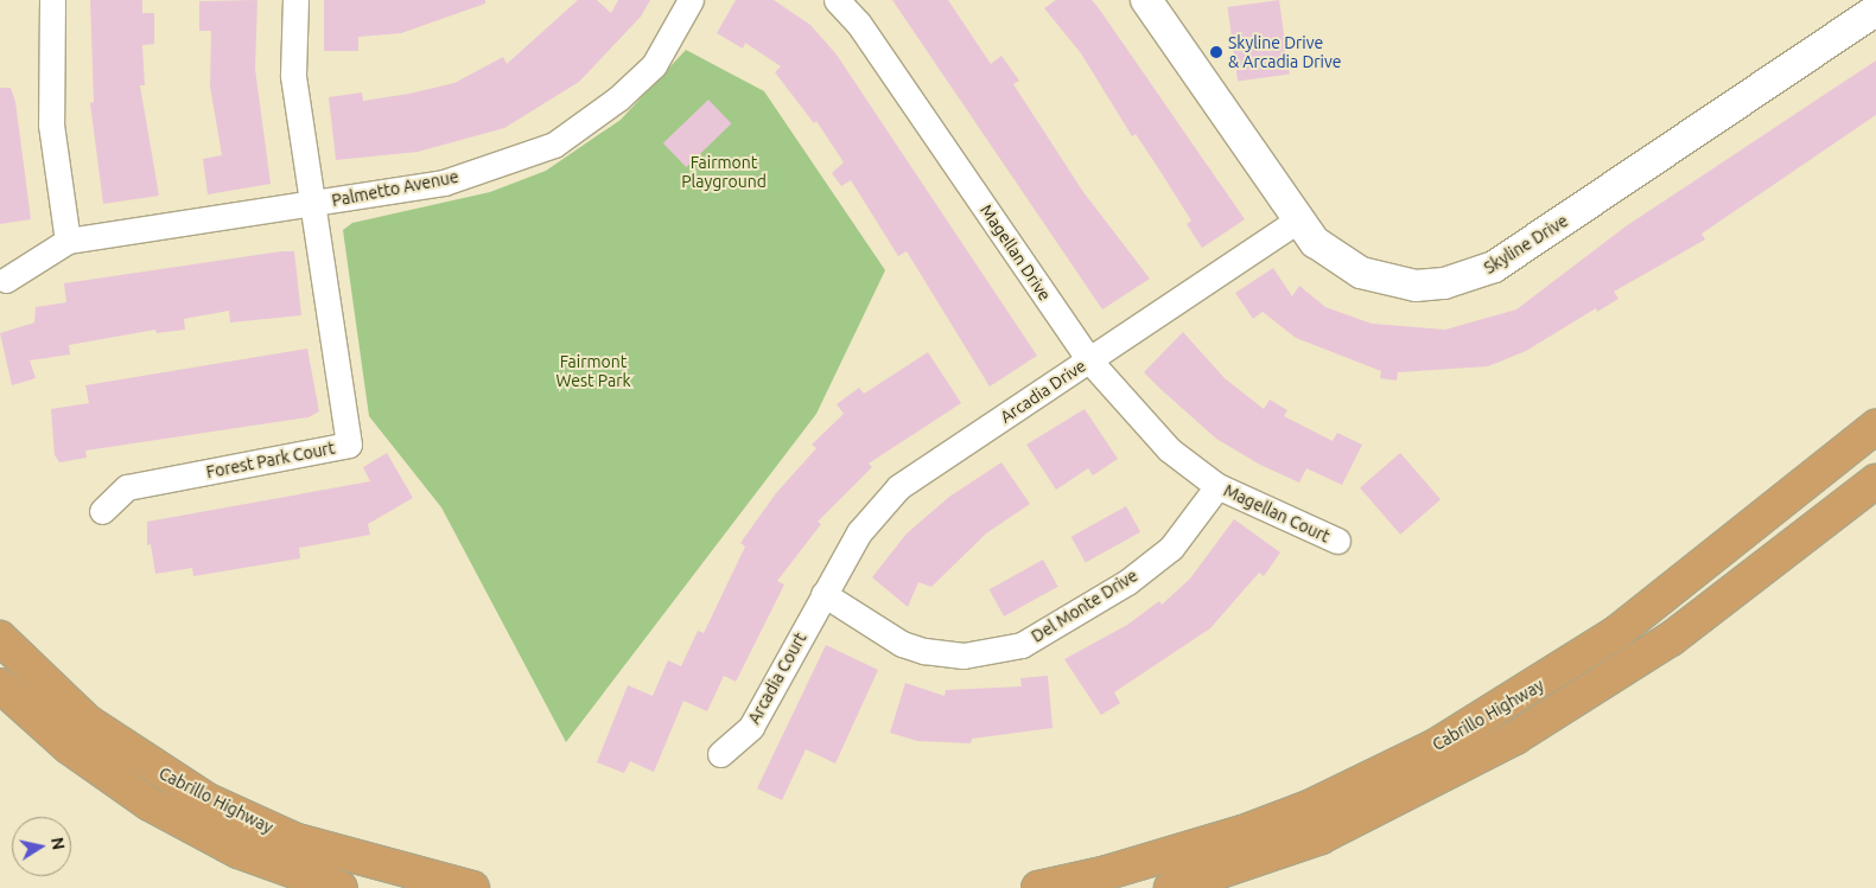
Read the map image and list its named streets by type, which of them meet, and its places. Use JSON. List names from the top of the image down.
{
  "streets": {
    "highway": ["Cabrillo Highway"],
    "street": [
      "Palmetto Avenue",
      "Skyline Drive",
      "Magellan Drive",
      "Arcadia Drive",
      "Forest Park Court",
      "Magellan Court",
      "Del Monte Drive",
      "Arcadia Court"
    ]
  },
  "crossings": [
    ["Palmetto Avenue", "Forest Park Court"],
    ["Skyline Drive", "Arcadia Drive"],
    ["Magellan Drive", "Arcadia Drive"],
    ["Magellan Drive", "Magellan Court"],
    ["Magellan Drive", "Del Monte Drive"],
    ["Arcadia Drive", "Del Monte Drive"],
    ["Arcadia Drive", "Arcadia Court"],
    ["Magellan Court", "Del Monte Drive"],
    ["Del Monte Drive", "Arcadia Court"]
  ],
  "parks": ["Fairmont Playground", "Fairmont West Park"],
  "places": ["Skyline Drive & Arcadia Drive"],
  "north": "right"
}
